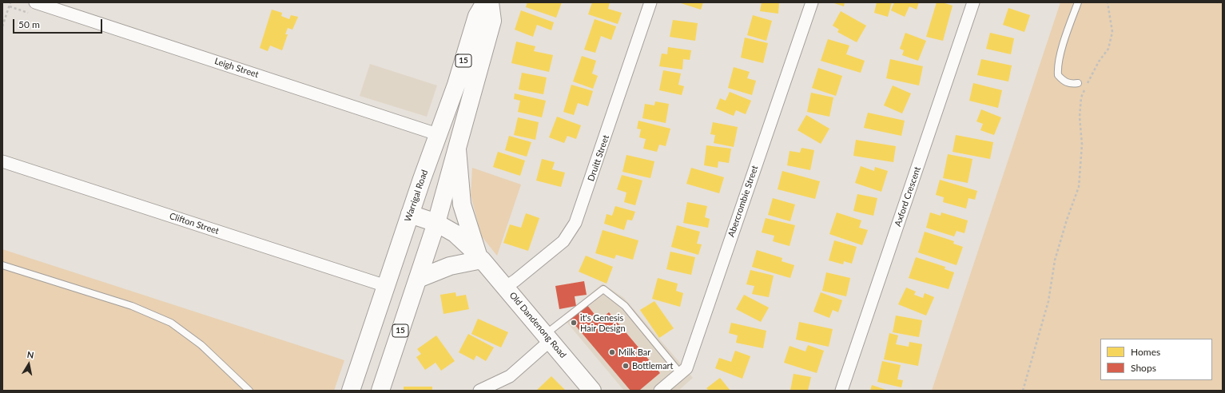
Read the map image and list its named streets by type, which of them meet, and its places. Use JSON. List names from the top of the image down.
{
  "streets": {
    "main road": ["15", "Warrigal Road", "Old Dandenong Road"],
    "street": [
      "Leigh Street",
      "Druitt Street",
      "Axford Crescent",
      "Abercrombie Street",
      "Clifton Street"
    ]
  },
  "crossings": [
    ["15", "Old Dandenong Road"],
    ["Leigh Street", "Warrigal Road"],
    ["Druitt Street", "Old Dandenong Road"],
    ["Warrigal Road", "Clifton Street"],
    ["Warrigal Road", "Old Dandenong Road"]
  ],
  "places": ["it's Genesis Hair Design", "Milk Bar", "Bottlemart"],
  "legend": ["Homes", "Shops"],
  "scale_bar": "50 m",
  "north": "top"
}
